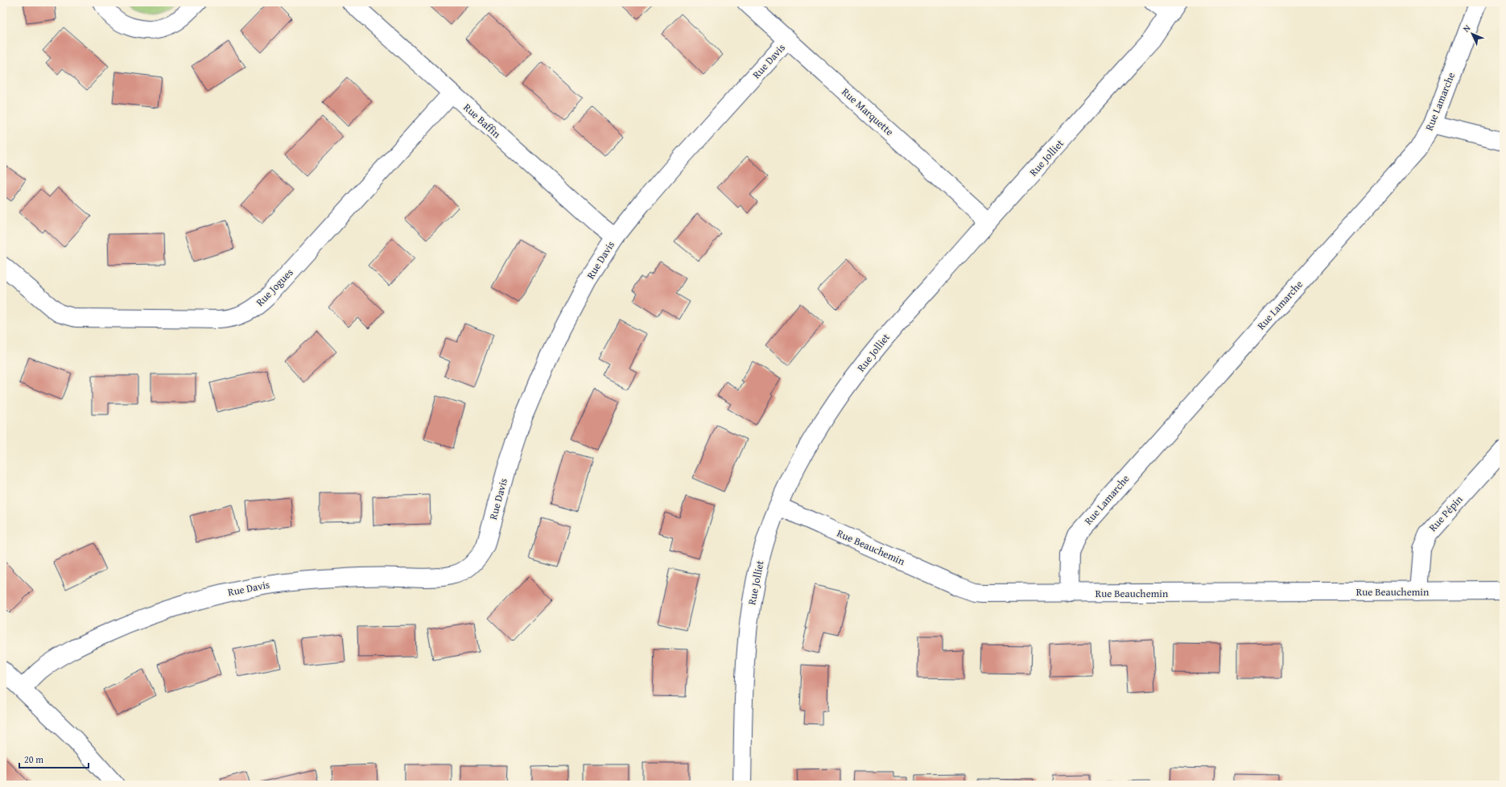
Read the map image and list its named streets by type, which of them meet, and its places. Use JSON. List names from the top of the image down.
{
  "streets": {
    "street": [
      "Rue Davis",
      "Rue Lamarche",
      "Rue Marquette",
      "Rue Baffin",
      "Rue Jolliet",
      "Rue Jogues",
      "Rue Pépin",
      "Rue Beauchemin"
    ]
  },
  "crossings": [
    ["Rue Davis", "Rue Marquette"],
    ["Rue Davis", "Rue Baffin"],
    ["Rue Lamarche", "Rue Beauchemin"],
    ["Rue Marquette", "Rue Jolliet"],
    ["Rue Baffin", "Rue Jogues"],
    ["Rue Jolliet", "Rue Beauchemin"],
    ["Rue Pépin", "Rue Beauchemin"]
  ],
  "scale_bar": "20 m",
  "north": "top left"
}
